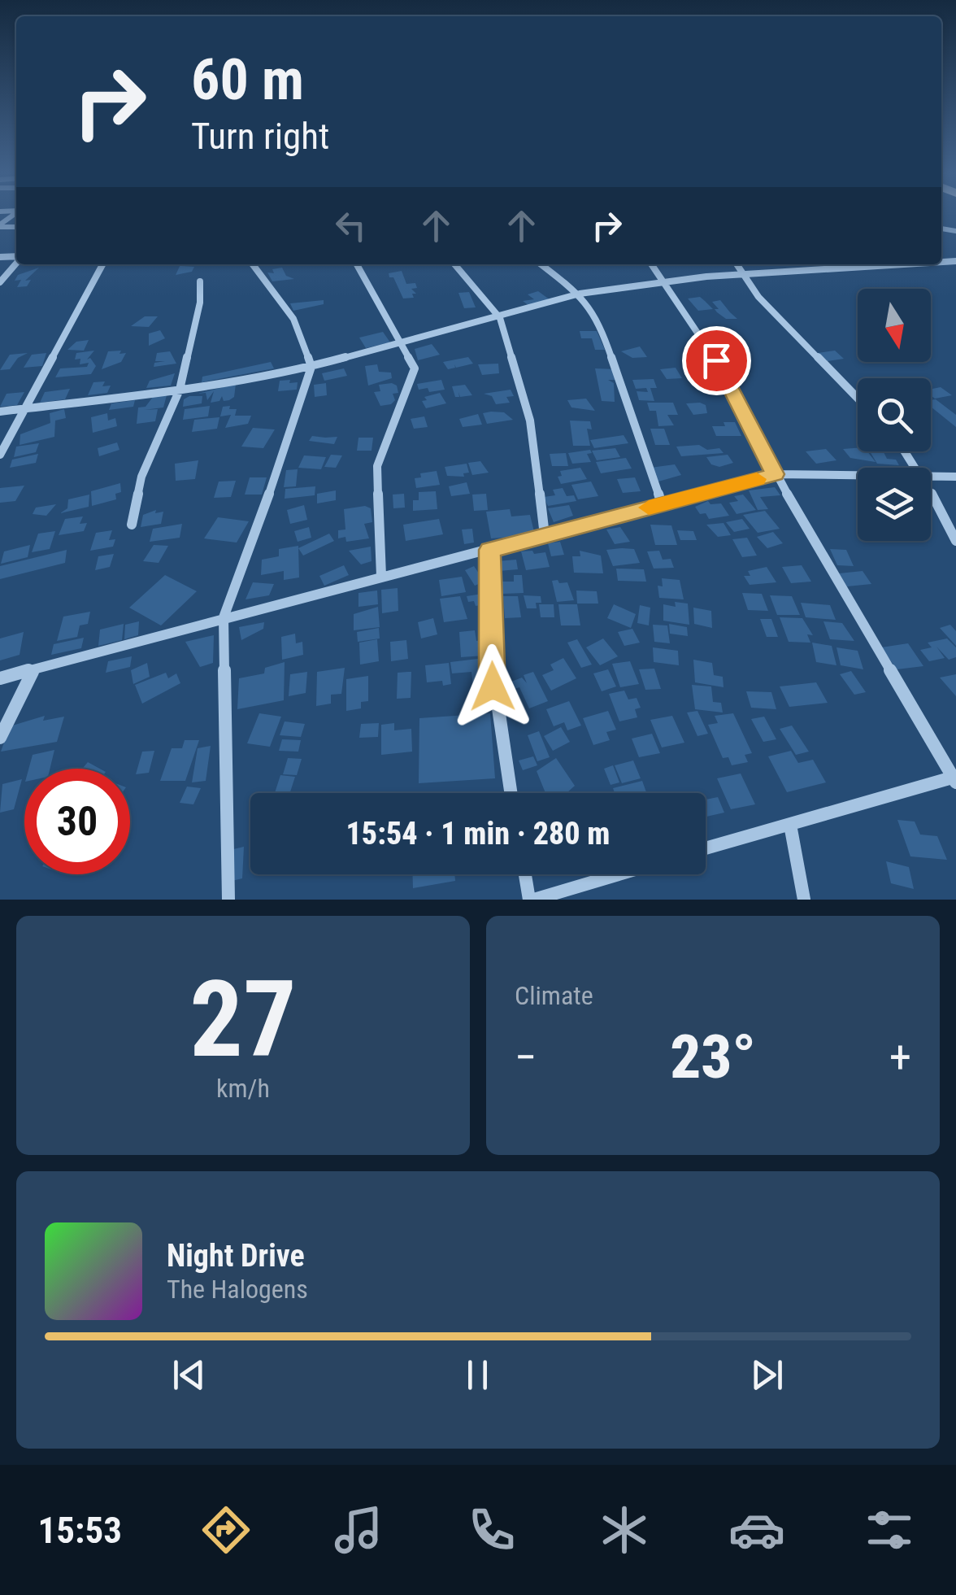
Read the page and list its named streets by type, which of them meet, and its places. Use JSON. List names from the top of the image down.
{
  "north": "bottom",
  "page": {
    "turn": ["60 m", "Turn right"],
    "limit": "30",
    "trip": "15:54 · 1 min · 280 m",
    "tile": [
      ["27", "km/h"],
      "Climate"
    ],
    "heat": ["−", "23°", "+"],
    "song": ["Night Drive", "The Halogens"],
    "tabs": "15:53"
  }
}
